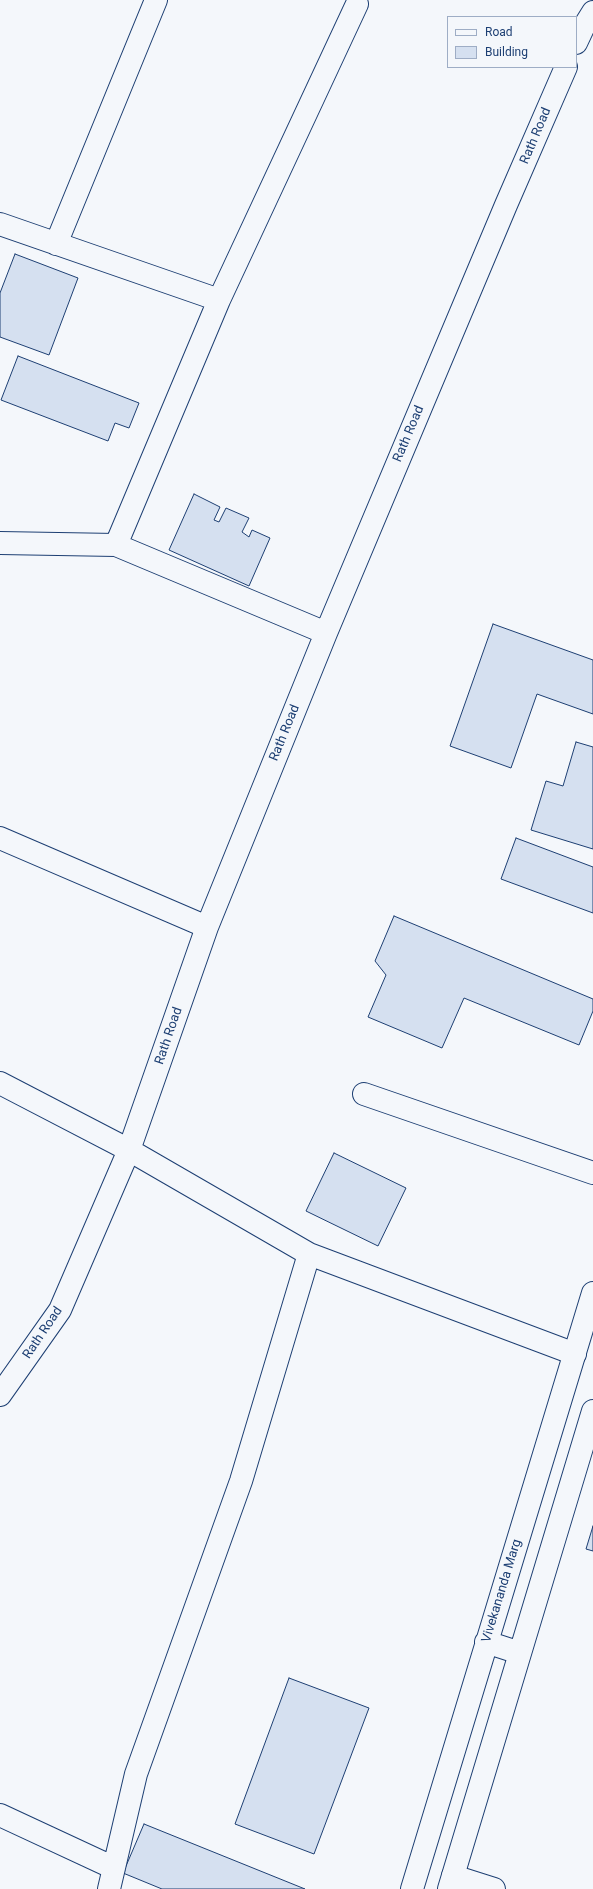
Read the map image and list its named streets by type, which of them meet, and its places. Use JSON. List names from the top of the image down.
{
  "streets": {
    "street": ["Rath Road", "Vivekananda Marg"]
  },
  "legend": ["Road", "Building"]
}
